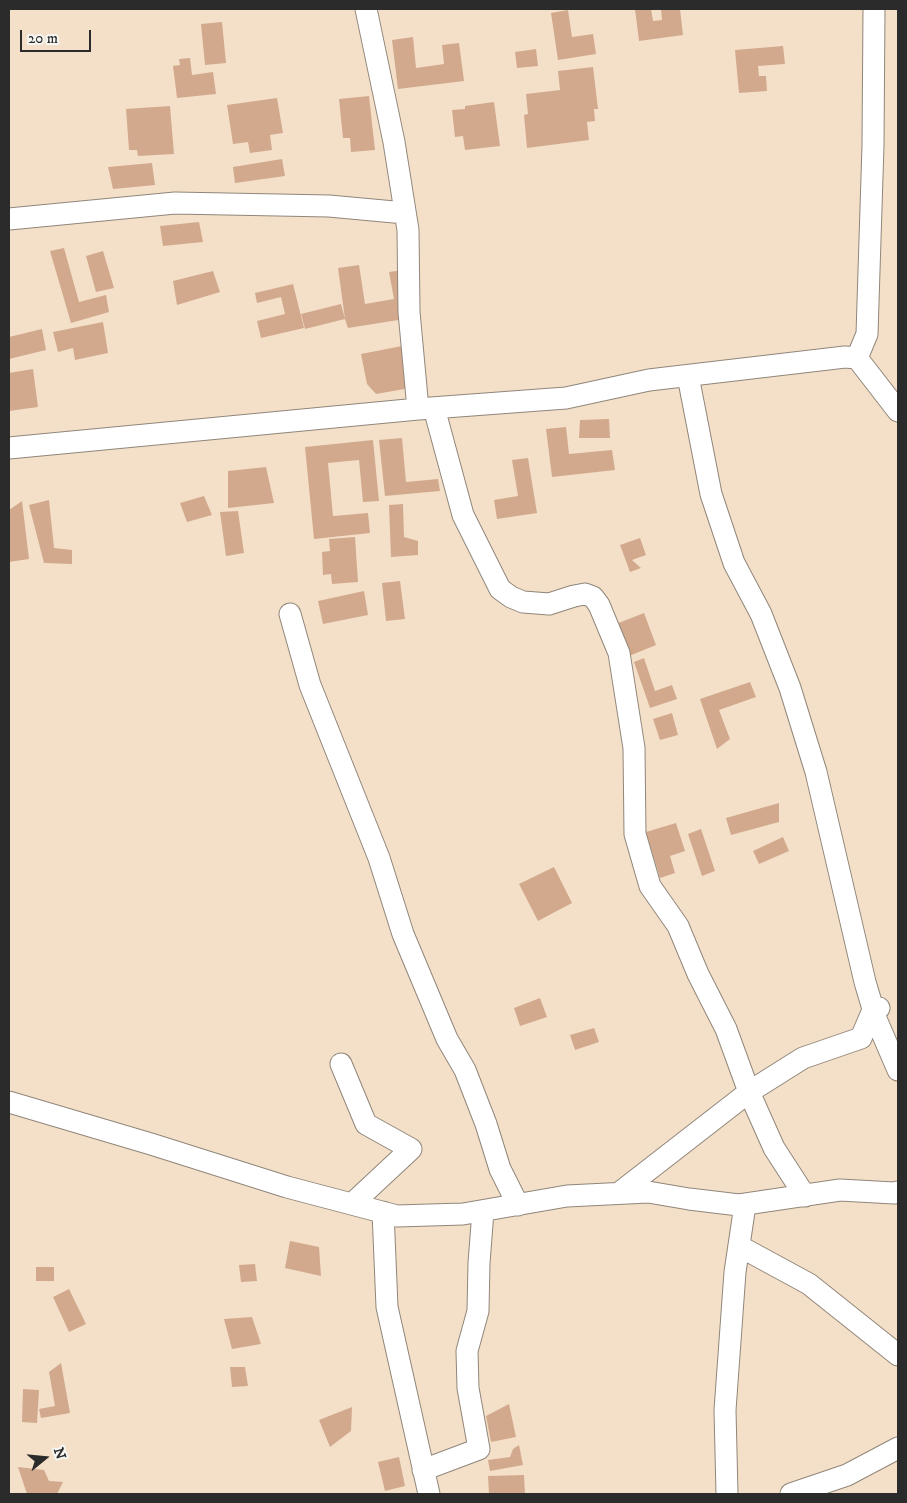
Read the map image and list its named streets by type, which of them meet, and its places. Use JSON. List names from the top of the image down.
{
  "scale_bar": "20 m",
  "north": "right"
}
